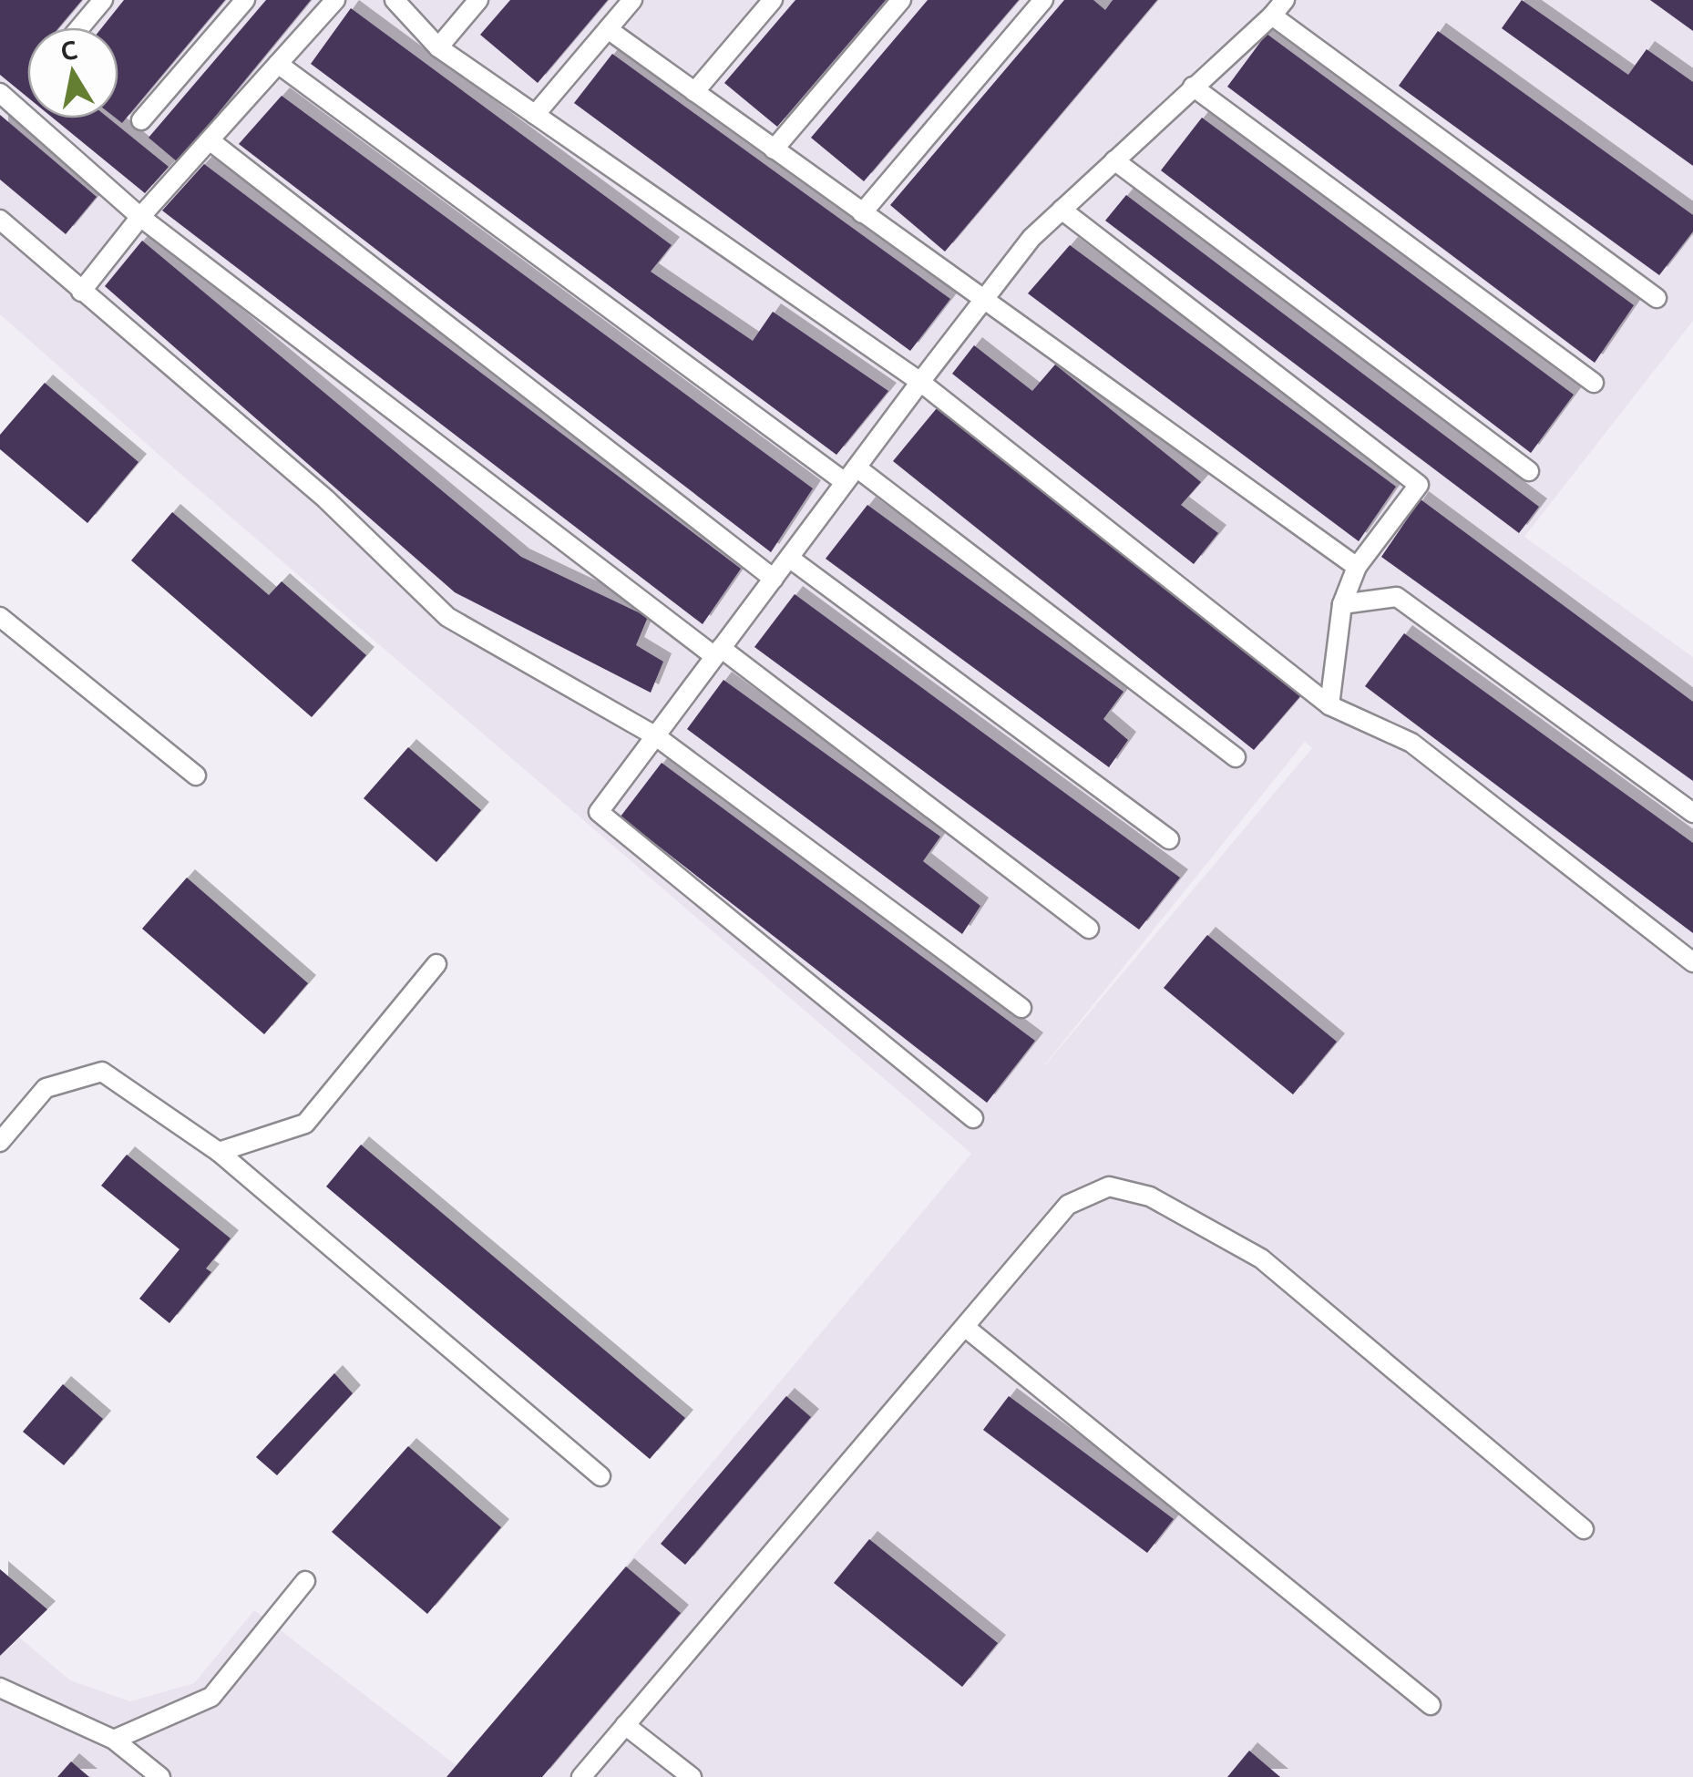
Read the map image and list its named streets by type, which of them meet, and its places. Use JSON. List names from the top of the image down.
{
  "north": "top"
}
